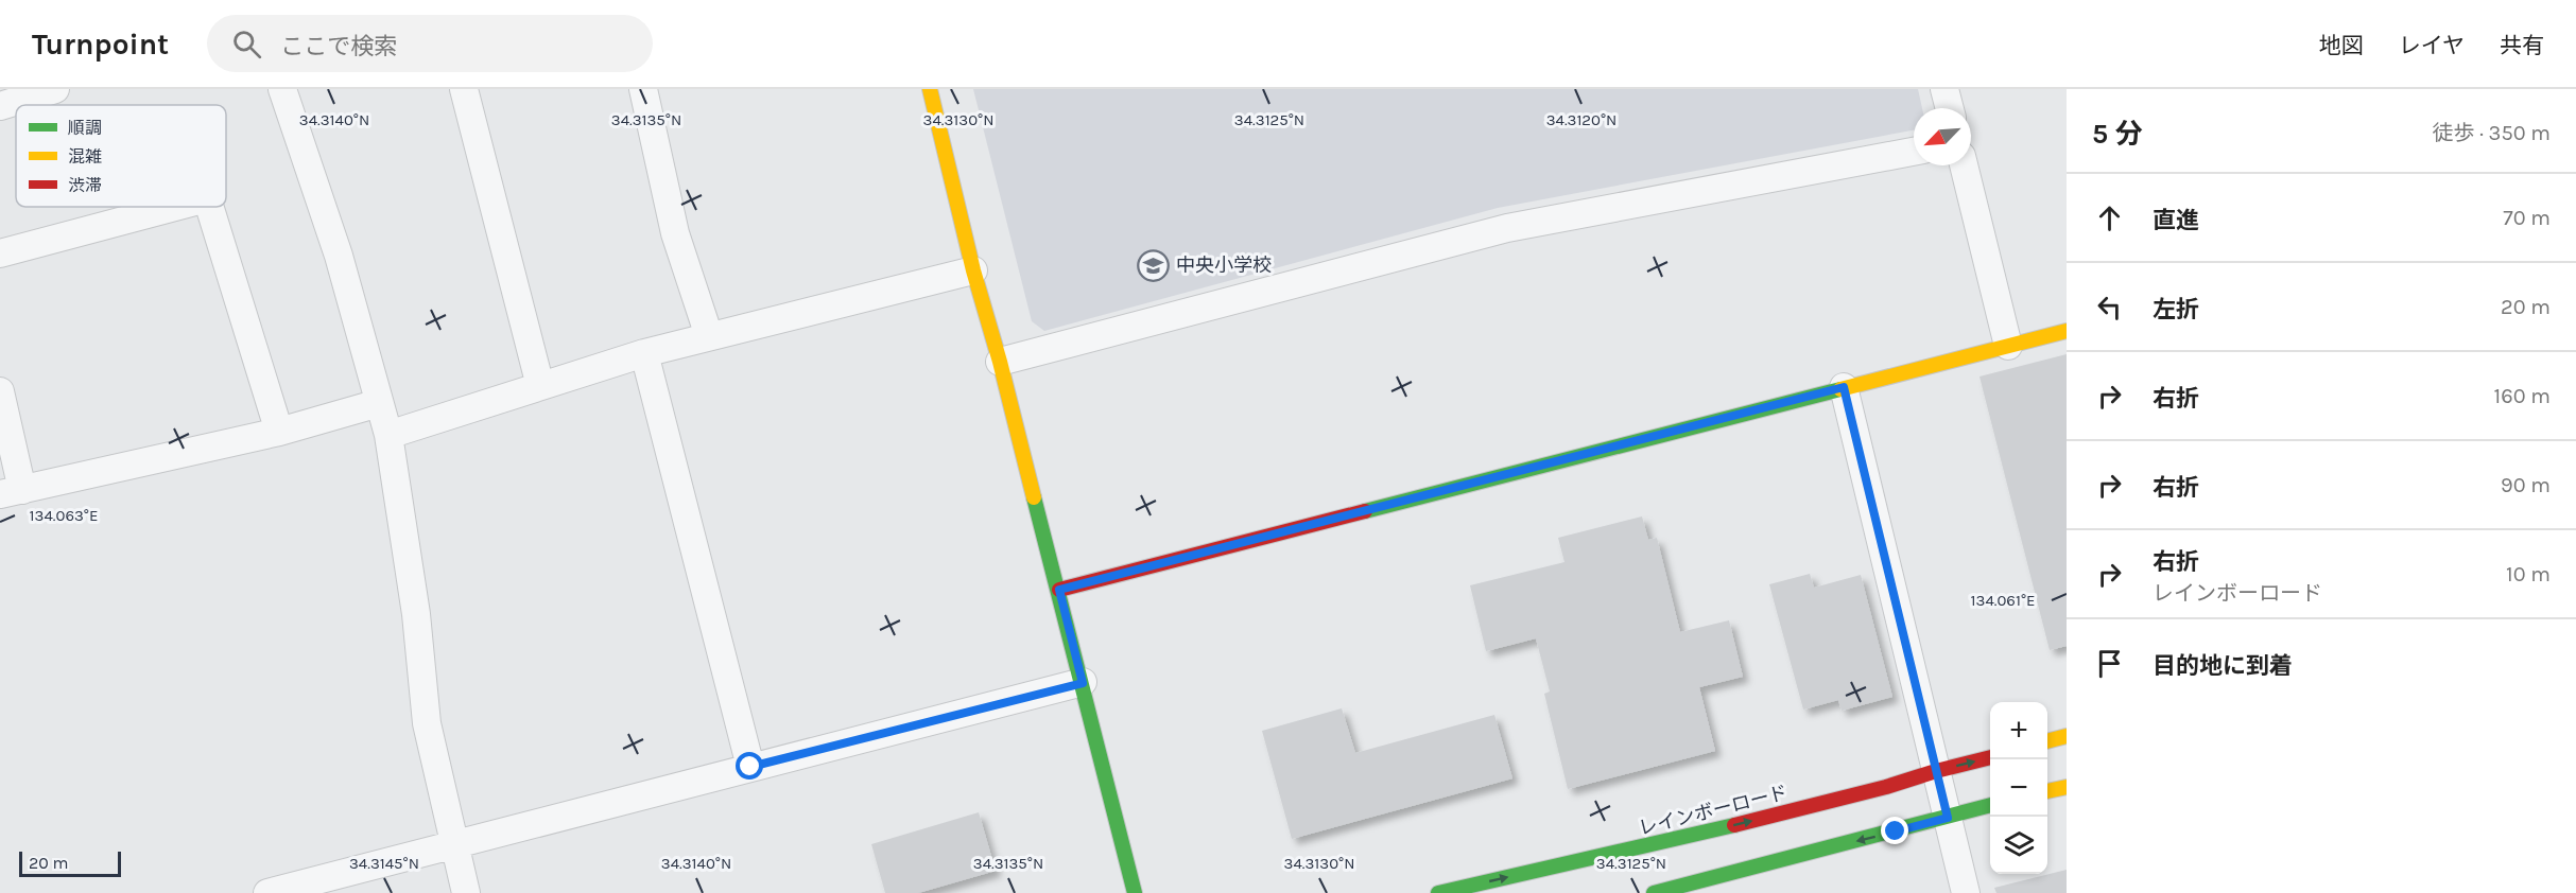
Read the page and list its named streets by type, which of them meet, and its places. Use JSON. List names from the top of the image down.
{
  "streets": {
    "street": ["レインボーロード"]
  },
  "places": {
    "school or university": ["中央小学校"]
  },
  "legend": ["順調", "混雑", "渋滞"],
  "scale_bar": "20 m",
  "north": "bottom left",
  "page": {
    "header": "Turnpoint",
    "search": "ここで検索",
    "nav": ["地図", "レイヤ", "共有"],
    "heading": ["5 分", "徒歩 · 350 m"],
    "list": [
      ["直進", "70 m"],
      ["左折", "20 m"],
      ["右折", "160 m"],
      ["右折", "90 m"],
      ["右折", "レインボーロード", "10 m"],
      "目的地に到着"
    ],
    "map_buttons": ["+", "−"],
    "scale": "20 m"
  },
  "coordinates": [
    "34.3140°N",
    "34.3135°N",
    "34.3130°N",
    "34.3125°N",
    "34.3120°N",
    "134.063°E",
    "134.061°E",
    "34.3145°N"
  ]
}
